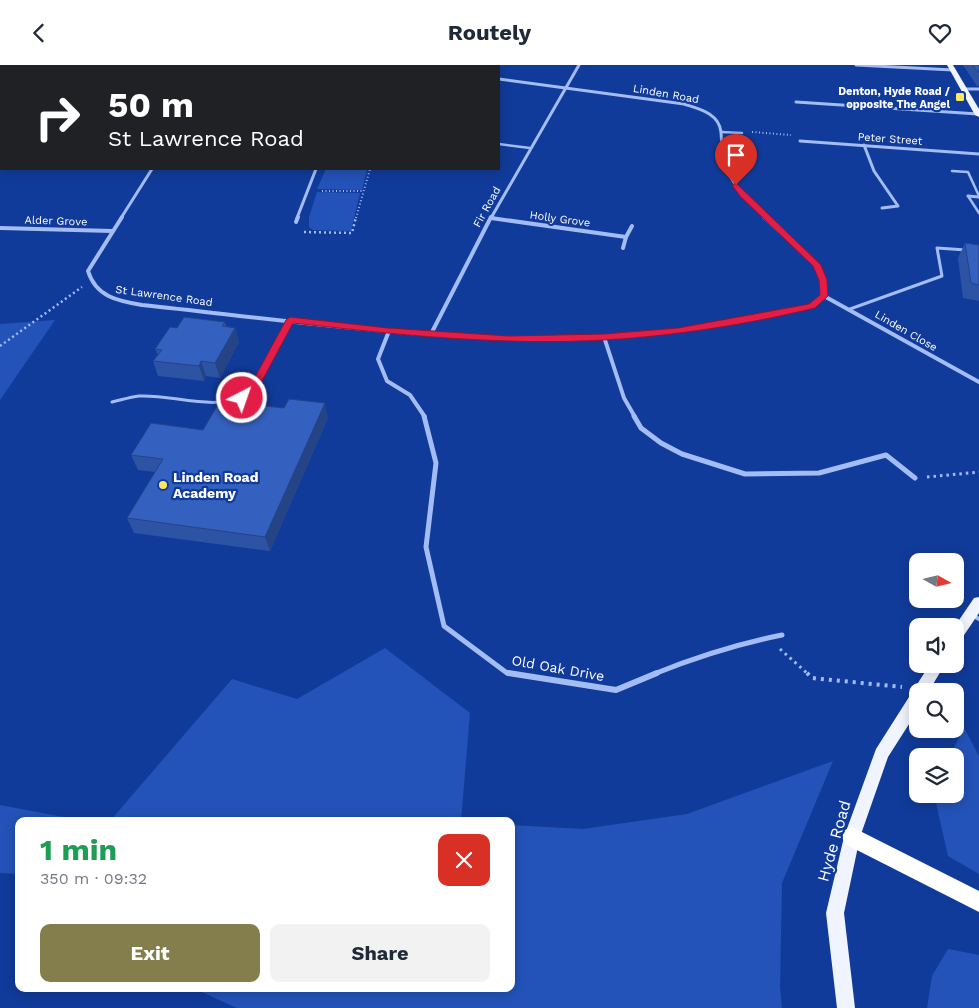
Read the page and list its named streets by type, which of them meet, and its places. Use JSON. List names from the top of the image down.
{
  "streets": {
    "main road": ["Hyde Road"],
    "street": [
      "Linden Road",
      "Peter Street",
      "Fir Road",
      "Holly Grove",
      "Alder Grove",
      "St Lawrence Road",
      "Linden Close",
      "Old Oak Drive"
    ]
  },
  "crossings": [
    ["Linden Road", "Fir Road"],
    ["Linden Road", "Linden Close"],
    ["Fir Road", "Holly Grove"],
    ["St Lawrence Road", "Old Oak Drive"]
  ],
  "places": {
    "transit": ["Denton, Hyde Road / opposite The Angel"],
    "other": ["Linden Road Academy"]
  },
  "north": "right",
  "page": {
    "header": "Routely",
    "turn": ["50 m", "St Lawrence Road"],
    "heading": ["1 min", "350 m · 09:32"],
    "buttons": ["Exit", "Share"]
  }
}
